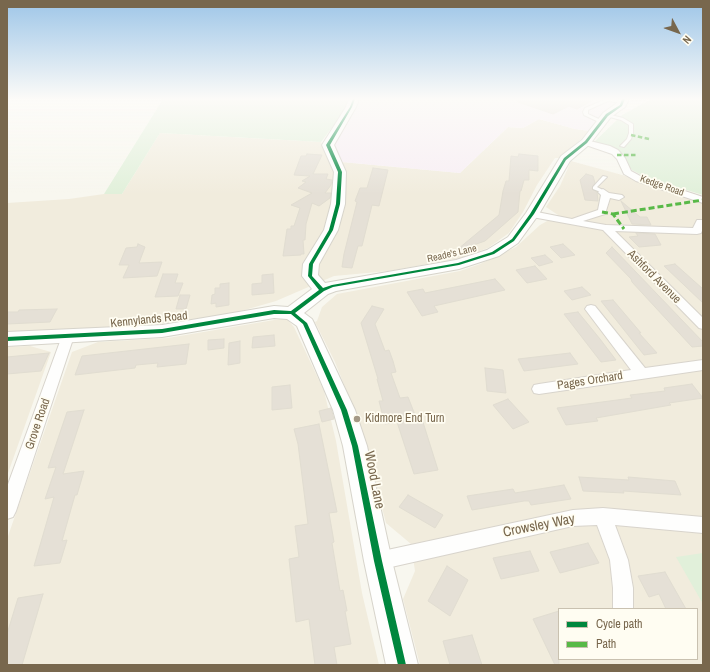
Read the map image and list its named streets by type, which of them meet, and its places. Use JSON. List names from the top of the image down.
{
  "streets": {
    "street": [
      "Kedge Road",
      "Reade's Lane",
      "Ashford Avenue",
      "Kennylands Road",
      "Pages Orchard",
      "Grove Road",
      "Wood Lane",
      "Crowsley Way"
    ]
  },
  "crossings": [
    ["Kedge Road", "Reade's Lane"],
    ["Reade's Lane", "Ashford Avenue"],
    ["Reade's Lane", "Kennylands Road"],
    ["Reade's Lane", "Wood Lane"],
    ["Kennylands Road", "Grove Road"],
    ["Kennylands Road", "Wood Lane"],
    ["Wood Lane", "Crowsley Way"]
  ],
  "places": ["Kidmore End Turn"],
  "legend": ["Cycle path", "Path"],
  "north": "bottom right"
}
